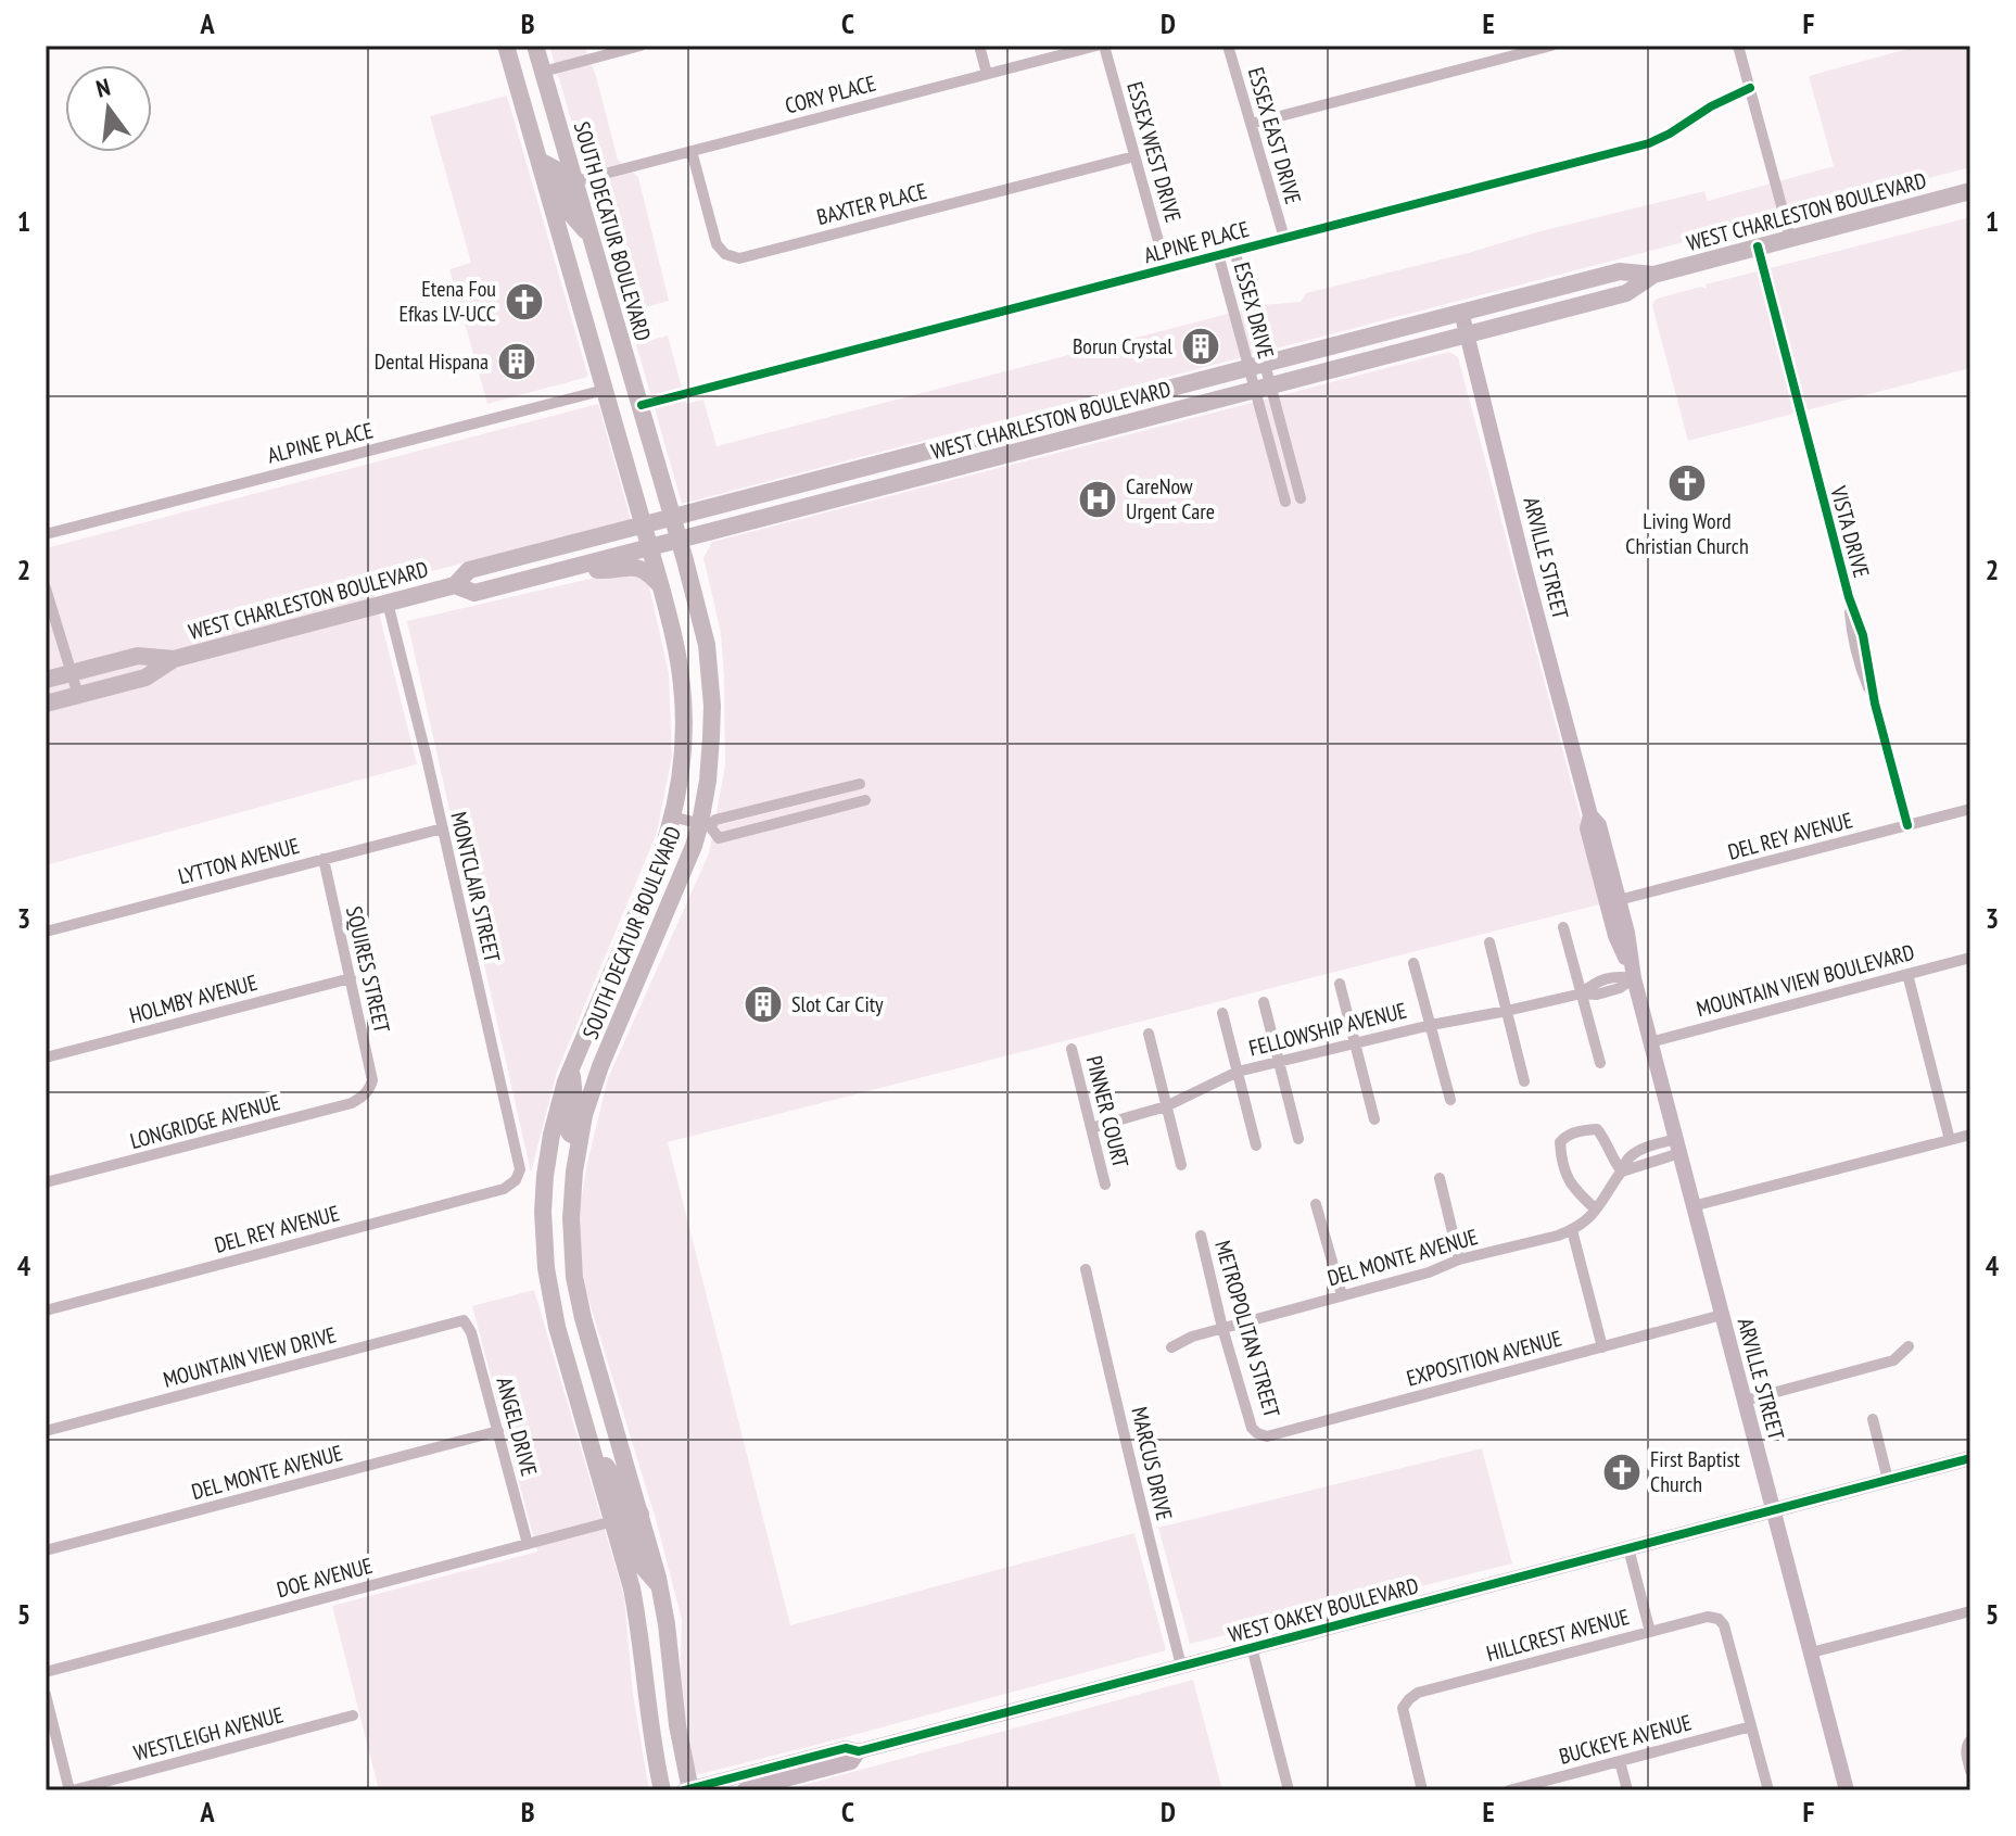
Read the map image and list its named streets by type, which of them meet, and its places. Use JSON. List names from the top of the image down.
{
  "streets": {
    "main road": ["WEST CHARLESTON BOULEVARD", "SOUTH DECATUR BOULEVARD"],
    "street": [
      "CORY PLACE",
      "ESSEX EAST DRIVE",
      "ESSEX WEST DRIVE",
      "BAXTER PLACE",
      "ALPINE PLACE",
      "ESSEX DRIVE",
      "VISTA DRIVE",
      "ARVILLE STREET",
      "DEL REY AVENUE",
      "LYTTON AVENUE",
      "MONTCLAIR STREET",
      "SQUIRES STREET",
      "MOUNTAIN VIEW BOULEVARD",
      "HOLMBY AVENUE",
      "FELLOWSHIP AVENUE",
      "PINNER COURT",
      "LONGRIDGE AVENUE",
      "DEL MONTE AVENUE",
      "METROPOLITAN STREET",
      "MOUNTAIN VIEW DRIVE",
      "EXPOSITION AVENUE",
      "ANGEL DRIVE",
      "MARCUS DRIVE",
      "DOE AVENUE",
      "WEST OAKEY BOULEVARD",
      "HILLCREST AVENUE",
      "WESTLEIGH AVENUE",
      "BUCKEYE AVENUE"
    ]
  },
  "crossings": [
    ["CORY PLACE", "BAXTER PLACE"],
    ["CORY PLACE", "SOUTH DECATUR BOULEVARD"],
    ["ESSEX EAST DRIVE", "ALPINE PLACE"],
    ["ESSEX WEST DRIVE", "BAXTER PLACE"],
    ["ESSEX WEST DRIVE", "ALPINE PLACE"],
    ["WEST CHARLESTON BOULEVARD", "SOUTH DECATUR BOULEVARD"],
    ["WEST CHARLESTON BOULEVARD", "ESSEX DRIVE"],
    ["WEST CHARLESTON BOULEVARD", "VISTA DRIVE"],
    ["WEST CHARLESTON BOULEVARD", "ARVILLE STREET"],
    ["WEST CHARLESTON BOULEVARD", "MONTCLAIR STREET"],
    ["SOUTH DECATUR BOULEVARD", "ALPINE PLACE"],
    ["SOUTH DECATUR BOULEVARD", "DOE AVENUE"],
    ["SOUTH DECATUR BOULEVARD", "WEST OAKEY BOULEVARD"],
    ["ALPINE PLACE", "ESSEX DRIVE"],
    ["VISTA DRIVE", "DEL REY AVENUE"],
    ["ARVILLE STREET", "DEL REY AVENUE"],
    ["ARVILLE STREET", "MOUNTAIN VIEW BOULEVARD"],
    ["ARVILLE STREET", "FELLOWSHIP AVENUE"],
    ["ARVILLE STREET", "DEL MONTE AVENUE"],
    ["ARVILLE STREET", "EXPOSITION AVENUE"],
    ["ARVILLE STREET", "WEST OAKEY BOULEVARD"],
    ["DEL REY AVENUE", "MONTCLAIR STREET"],
    ["LYTTON AVENUE", "MONTCLAIR STREET"],
    ["LYTTON AVENUE", "SQUIRES STREET"],
    ["SQUIRES STREET", "HOLMBY AVENUE"],
    ["SQUIRES STREET", "LONGRIDGE AVENUE"],
    ["FELLOWSHIP AVENUE", "PINNER COURT"],
    ["DEL MONTE AVENUE", "METROPOLITAN STREET"],
    ["DEL MONTE AVENUE", "ANGEL DRIVE"],
    ["METROPOLITAN STREET", "EXPOSITION AVENUE"],
    ["MOUNTAIN VIEW DRIVE", "ANGEL DRIVE"],
    ["ANGEL DRIVE", "DOE AVENUE"],
    ["MARCUS DRIVE", "WEST OAKEY BOULEVARD"],
    ["HILLCREST AVENUE", "BUCKEYE AVENUE"]
  ],
  "places": {
    "church": ["Etena Fou Efkas LV-UCC", "Living Word Christian Church", "First Baptist Church"],
    "building": ["Borun Crystal", "Dental Hispana", "Slot Car City"],
    "hospital": ["CareNow Urgent Care"]
  },
  "north": "top",
  "grid": {
    "columns": [
      "A",
      "B",
      "C",
      "D",
      "E",
      "F"
    ],
    "rows": [
      "1",
      "2",
      "3",
      "4",
      "5"
    ]
  }
}
